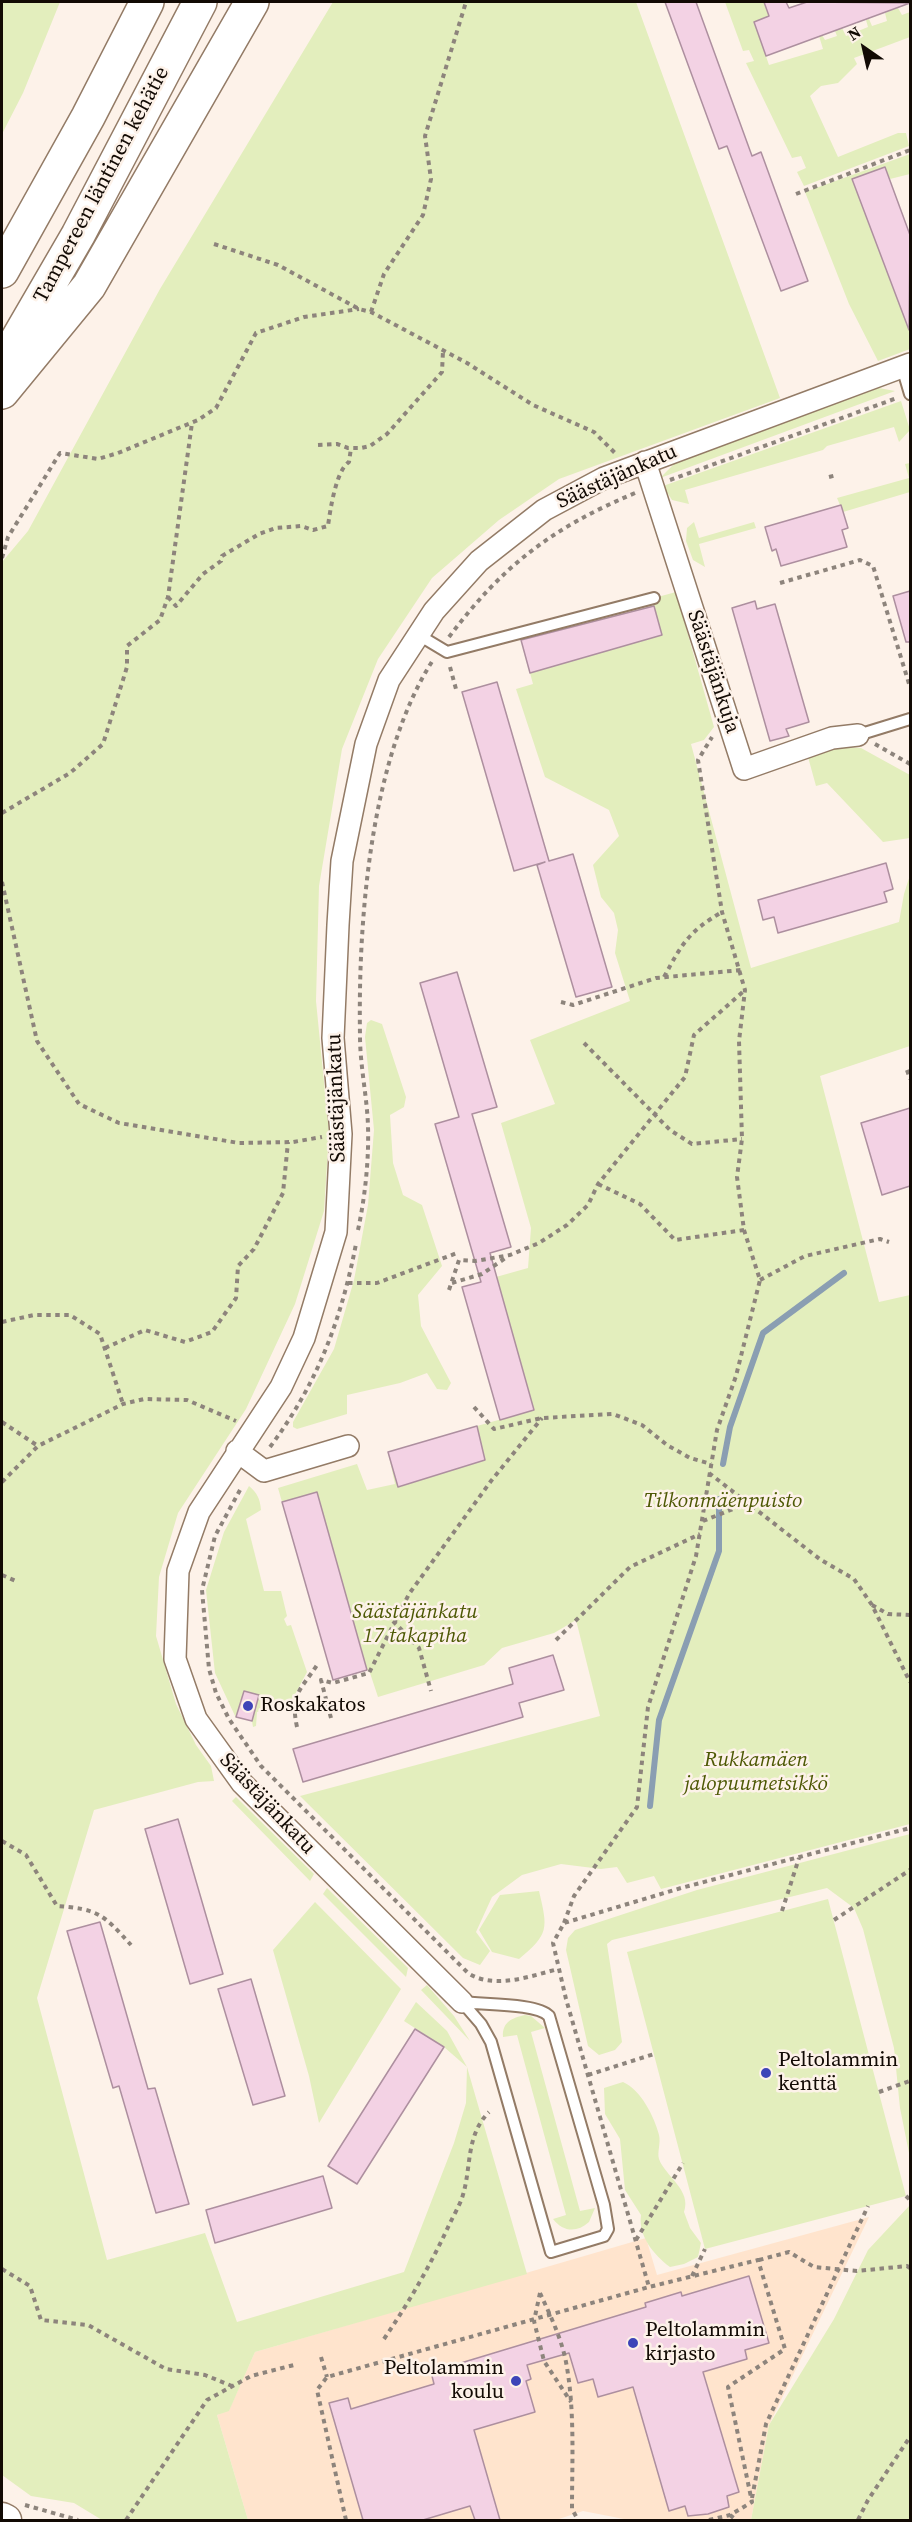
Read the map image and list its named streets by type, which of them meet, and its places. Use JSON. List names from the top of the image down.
{
  "streets": {
    "highway": ["Tampereen läntinen kehätie"],
    "street": ["Säästäjänkatu", "Säästäjänkuja"]
  },
  "crossings": [
    ["Säästäjänkatu", "Säästäjänkuja"]
  ],
  "parks": ["Tilkonmäenpuisto", "Säästäjänkatu 17 takapiha", "Rukkamäen jalopuumetsikkö"],
  "places": [
    "Roskakatos",
    "Peltolammin kenttä",
    "Peltolammin kirjasto",
    "Peltolammin koulu"
  ],
  "north": "top left"
}
